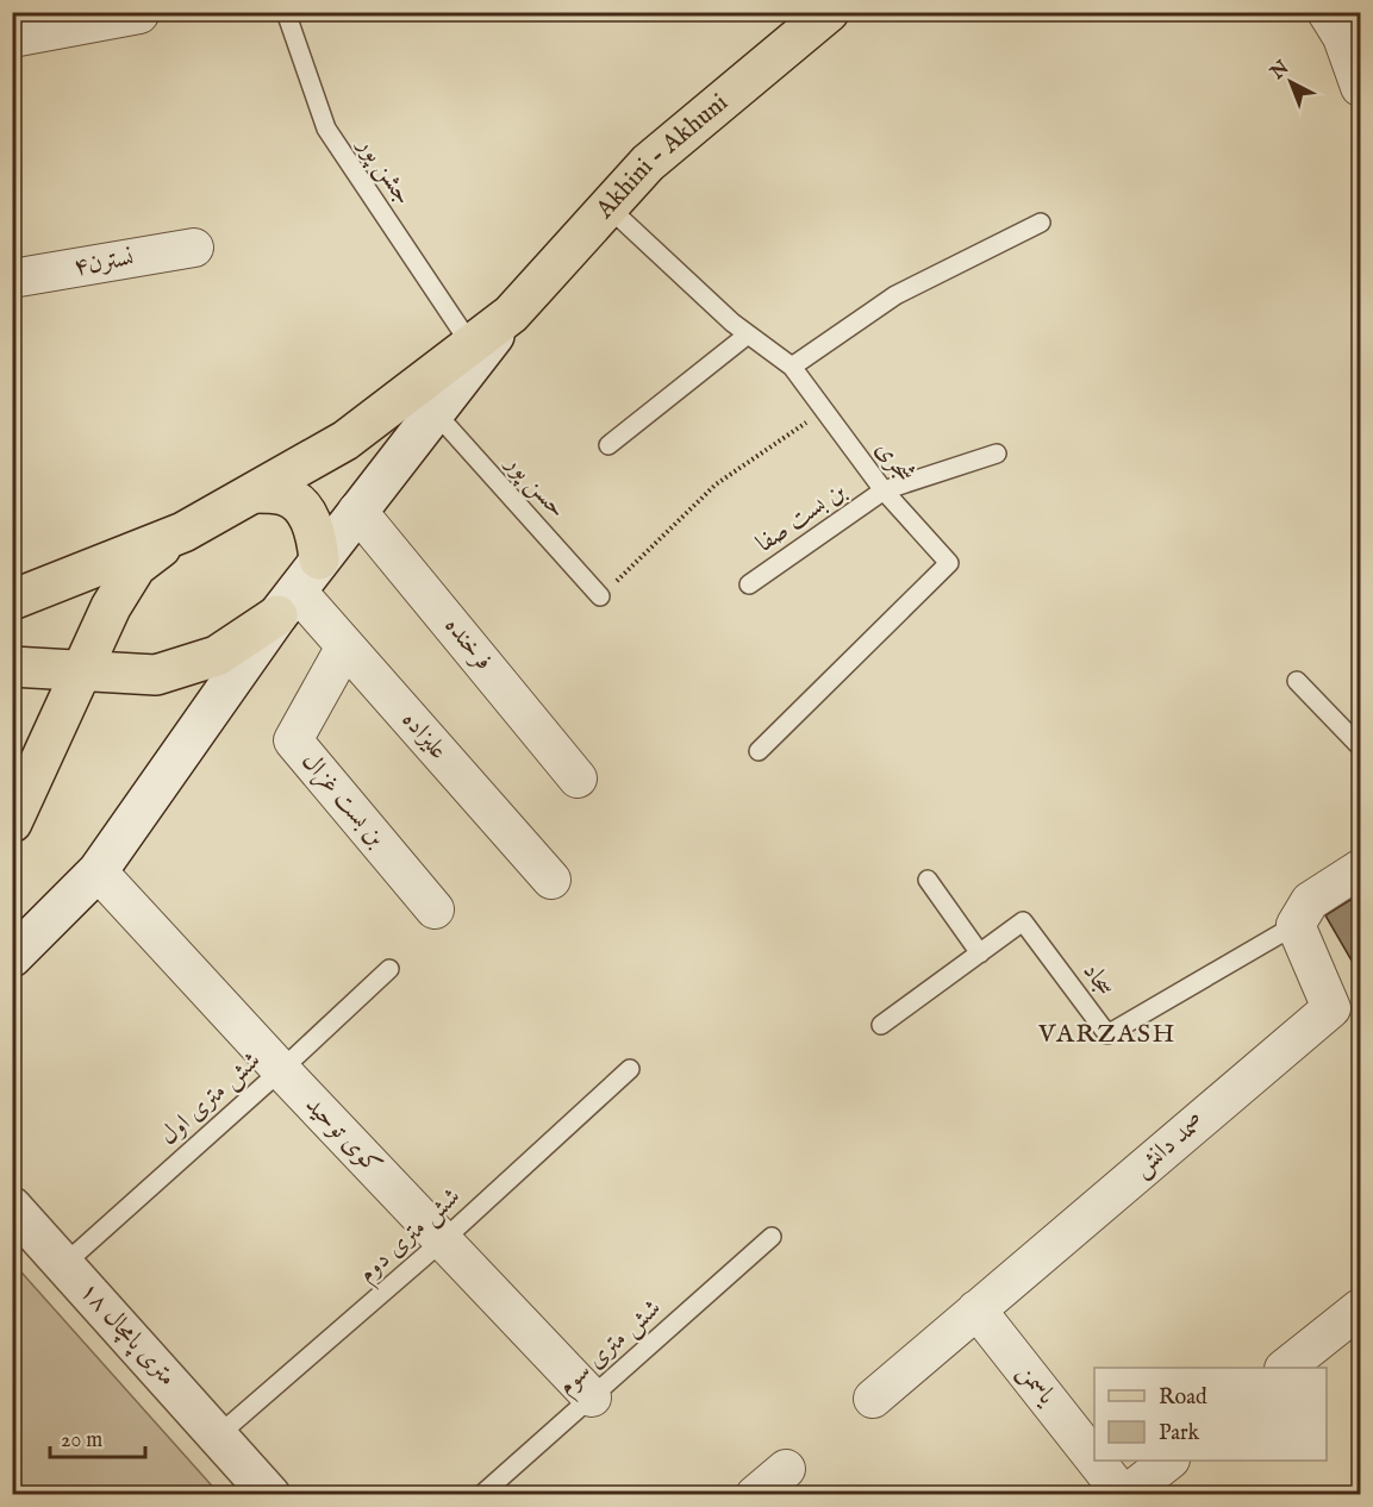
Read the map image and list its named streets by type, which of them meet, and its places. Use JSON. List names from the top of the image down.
{
  "streets": {
    "main road": ["Akhini - Akhuni", "۱۸ متری پامچال"],
    "street": [
      "نسترن۴",
      "فرخنده",
      "علیزاده",
      "بن بست غزال",
      "کوی توحید",
      "صمد دانش",
      "یاسمن"
    ],
    "lane": [
      "جشن پور",
      "شجری",
      "حسن پور",
      "بن بست صفا",
      "سجاد",
      "شش متری اول",
      "شش متری دوم",
      "شش متری سوم"
    ]
  },
  "crossings": [
    ["Akhini - Akhuni", "جشن پور"],
    ["Akhini - Akhuni", "شجری"],
    ["شجری", "بن بست صفا"],
    ["علیزاده", "بن بست غزال"],
    ["سجاد", "صمد دانش"],
    ["شش متری اول", "کوی توحید"],
    ["شش متری اول", "۱۸ متری پامچال"],
    ["کوی توحید", "شش متری دوم"],
    ["کوی توحید", "شش متری سوم"],
    ["صمد دانش", "یاسمن"],
    ["شش متری دوم", "۱۸ متری پامچال"]
  ],
  "districts": ["VARZASH"],
  "legend": ["Road", "Park"],
  "scale_bar": "20 m",
  "north": "top left"
}
